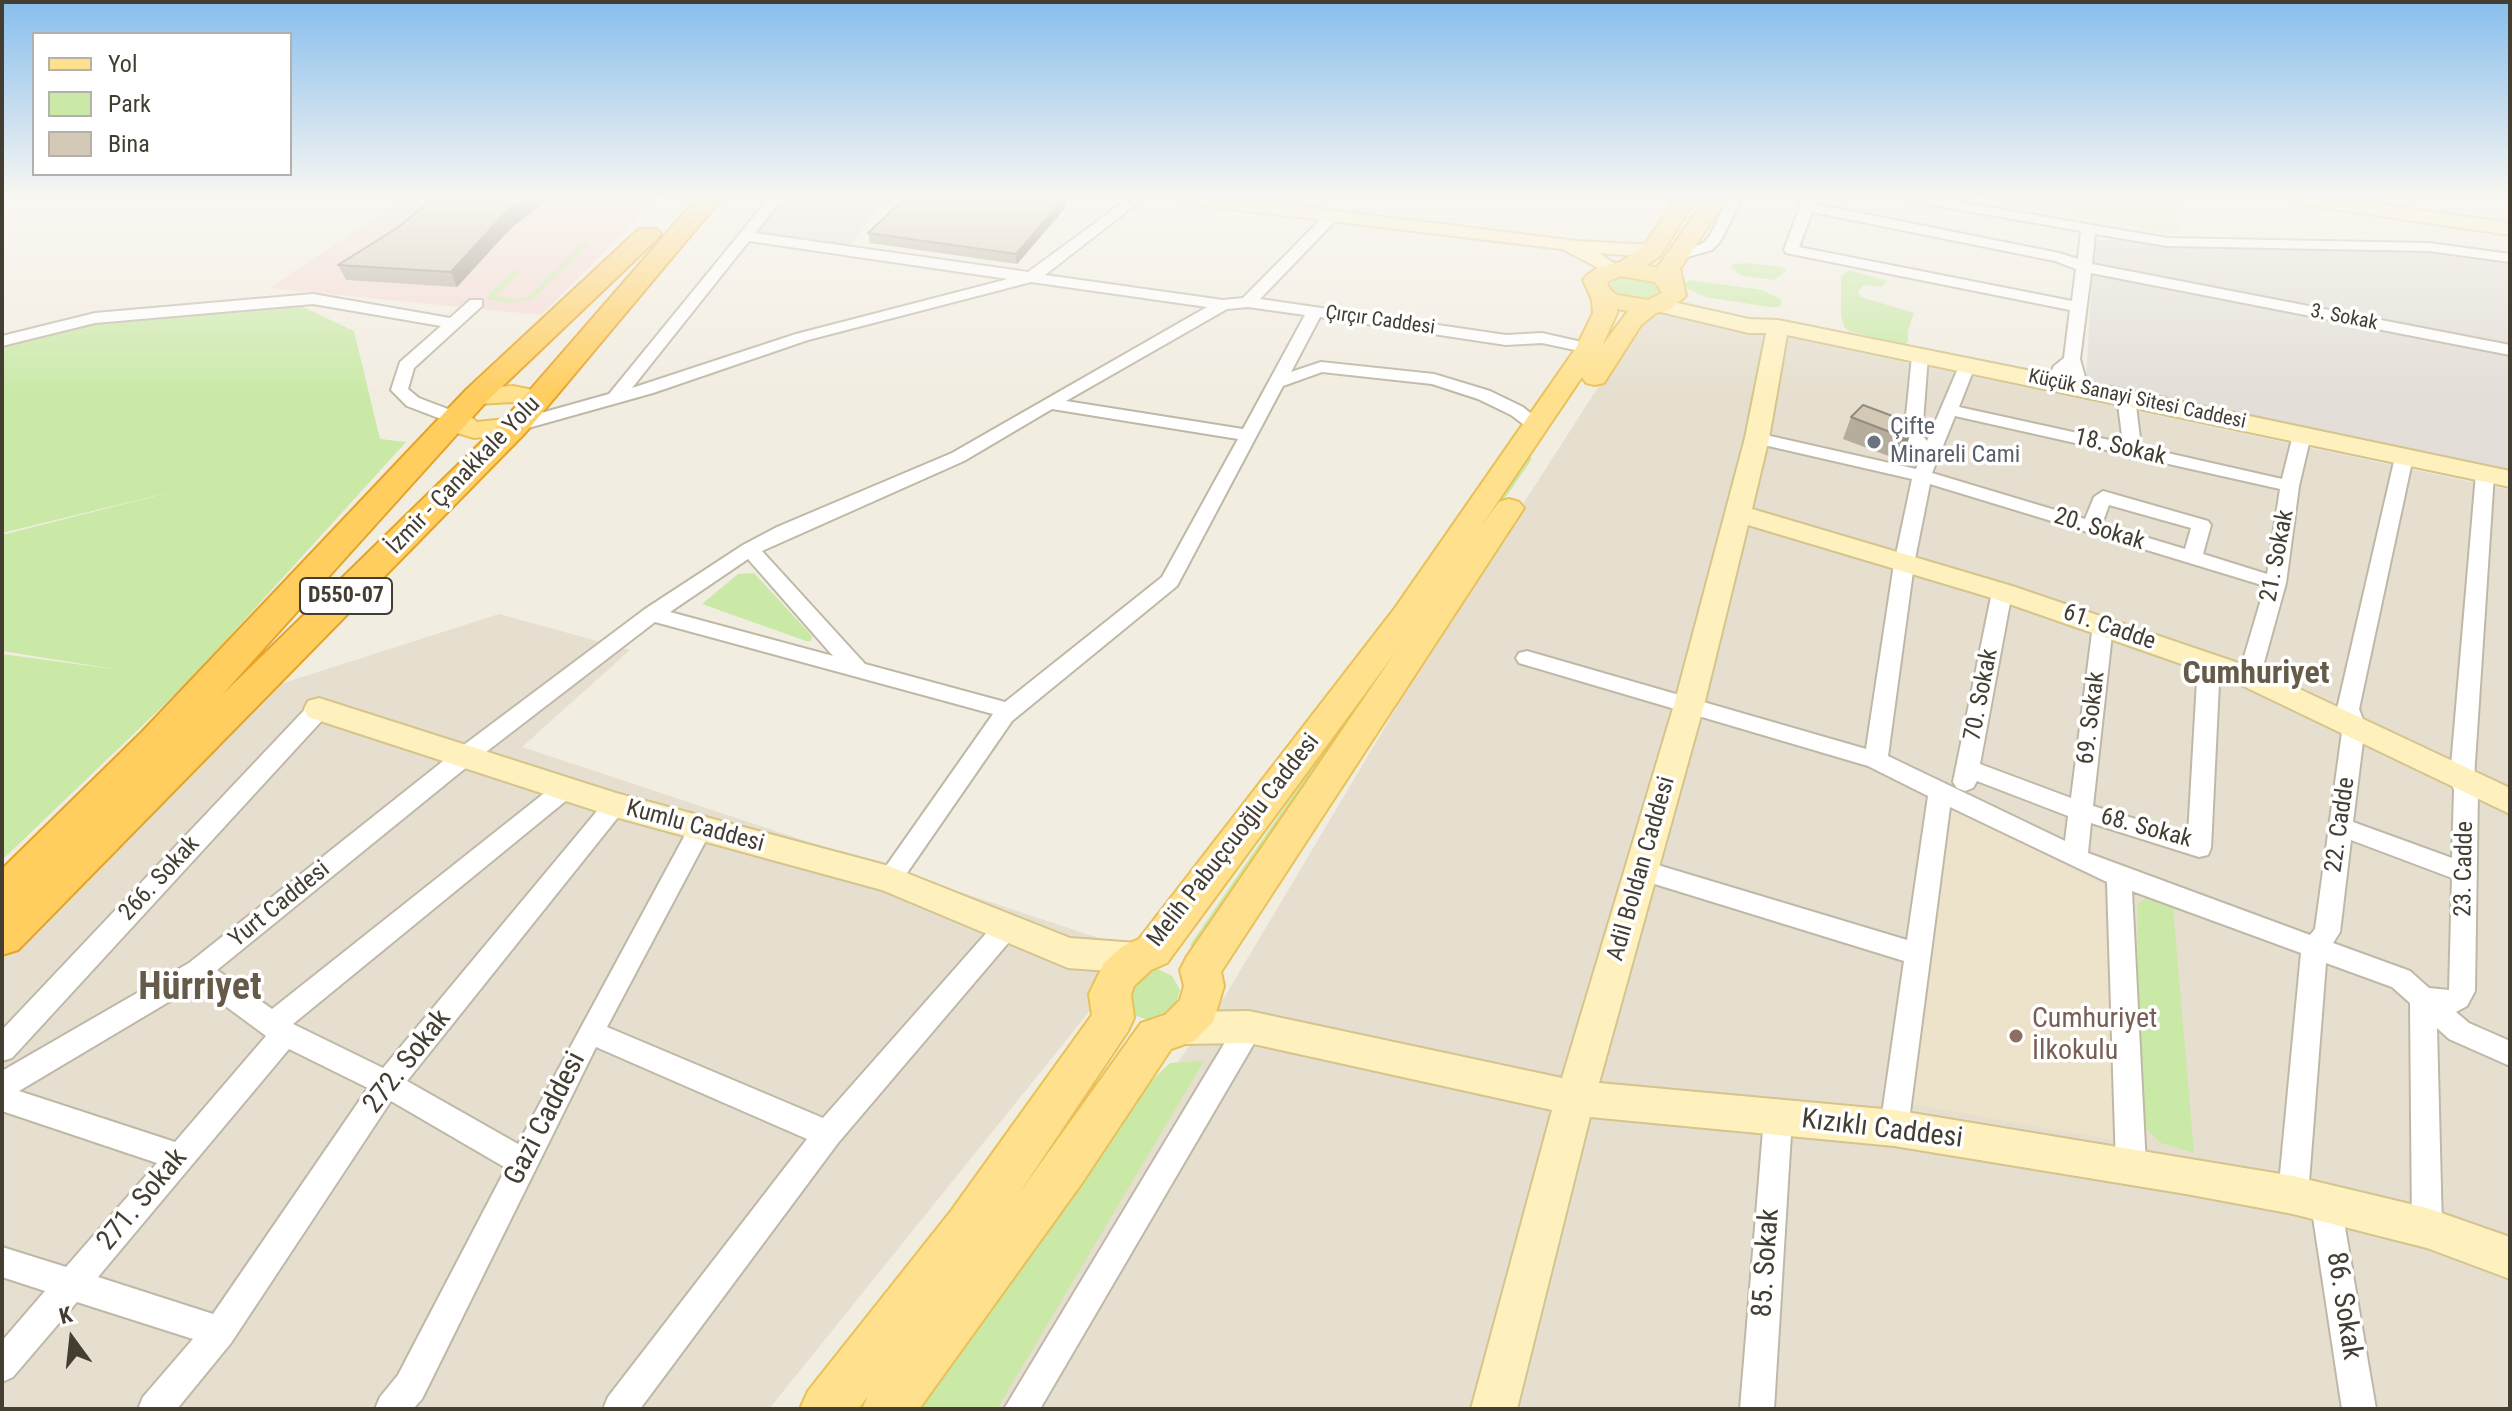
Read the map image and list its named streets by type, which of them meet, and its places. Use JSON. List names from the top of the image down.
{
  "streets": {
    "highway": ["İzmir - Çanakkale Yolu", "D550-07"],
    "main road": ["Melih Pabuçcuoğlu Caddesi"],
    "street": [
      "3. Sokak",
      "Çırçır Caddesi",
      "Küçük Sanayi Sitesi Caddesi",
      "18. Sokak",
      "20. Sokak",
      "21. Sokak",
      "61. Cadde",
      "70. Sokak",
      "69. Sokak",
      "22. Cadde",
      "Kumlu Caddesi",
      "68. Sokak",
      "Adil Boldan Caddesi",
      "23. Cadde",
      "266. Sokak",
      "Yurt Caddesi",
      "272. Sokak",
      "Gazi Caddesi",
      "Kızıklı Caddesi",
      "271. Sokak",
      "85. Sokak",
      "86. Sokak"
    ]
  },
  "crossings": [
    ["Çırçır Caddesi", "Melih Pabuçcuoğlu Caddesi"],
    ["Çırçır Caddesi", "Yurt Caddesi"],
    ["Küçük Sanayi Sitesi Caddesi", "21. Sokak"],
    ["Küçük Sanayi Sitesi Caddesi", "22. Cadde"],
    ["Küçük Sanayi Sitesi Caddesi", "Melih Pabuçcuoğlu Caddesi"],
    ["Küçük Sanayi Sitesi Caddesi", "Adil Boldan Caddesi"],
    ["Küçük Sanayi Sitesi Caddesi", "23. Cadde"],
    ["18. Sokak", "21. Sokak"],
    ["20. Sokak", "21. Sokak"],
    ["20. Sokak", "Adil Boldan Caddesi"],
    ["21. Sokak", "61. Cadde"],
    ["61. Cadde", "70. Sokak"],
    ["61. Cadde", "69. Sokak"],
    ["61. Cadde", "22. Cadde"],
    ["61. Cadde", "68. Sokak"],
    ["61. Cadde", "Adil Boldan Caddesi"],
    ["61. Cadde", "23. Cadde"],
    ["70. Sokak", "68. Sokak"],
    ["70. Sokak", "Kızıklı Caddesi"],
    ["69. Sokak", "68. Sokak"],
    ["22. Cadde", "Kızıklı Caddesi"],
    ["22. Cadde", "86. Sokak"],
    ["Kumlu Caddesi", "266. Sokak"],
    ["Kumlu Caddesi", "Yurt Caddesi"],
    ["Kumlu Caddesi", "272. Sokak"],
    ["Kumlu Caddesi", "Gazi Caddesi"],
    ["Kumlu Caddesi", "271. Sokak"],
    ["Adil Boldan Caddesi", "Kızıklı Caddesi"],
    ["Kızıklı Caddesi", "85. Sokak"],
    ["Kızıklı Caddesi", "86. Sokak"]
  ],
  "districts": ["Cumhuriyet", "Hürriyet"],
  "places": ["Çifte Minareli Cami", "Cumhuriyet İlkokulu"],
  "legend": ["Yol", "Park", "Bina"],
  "north": "top"
}
